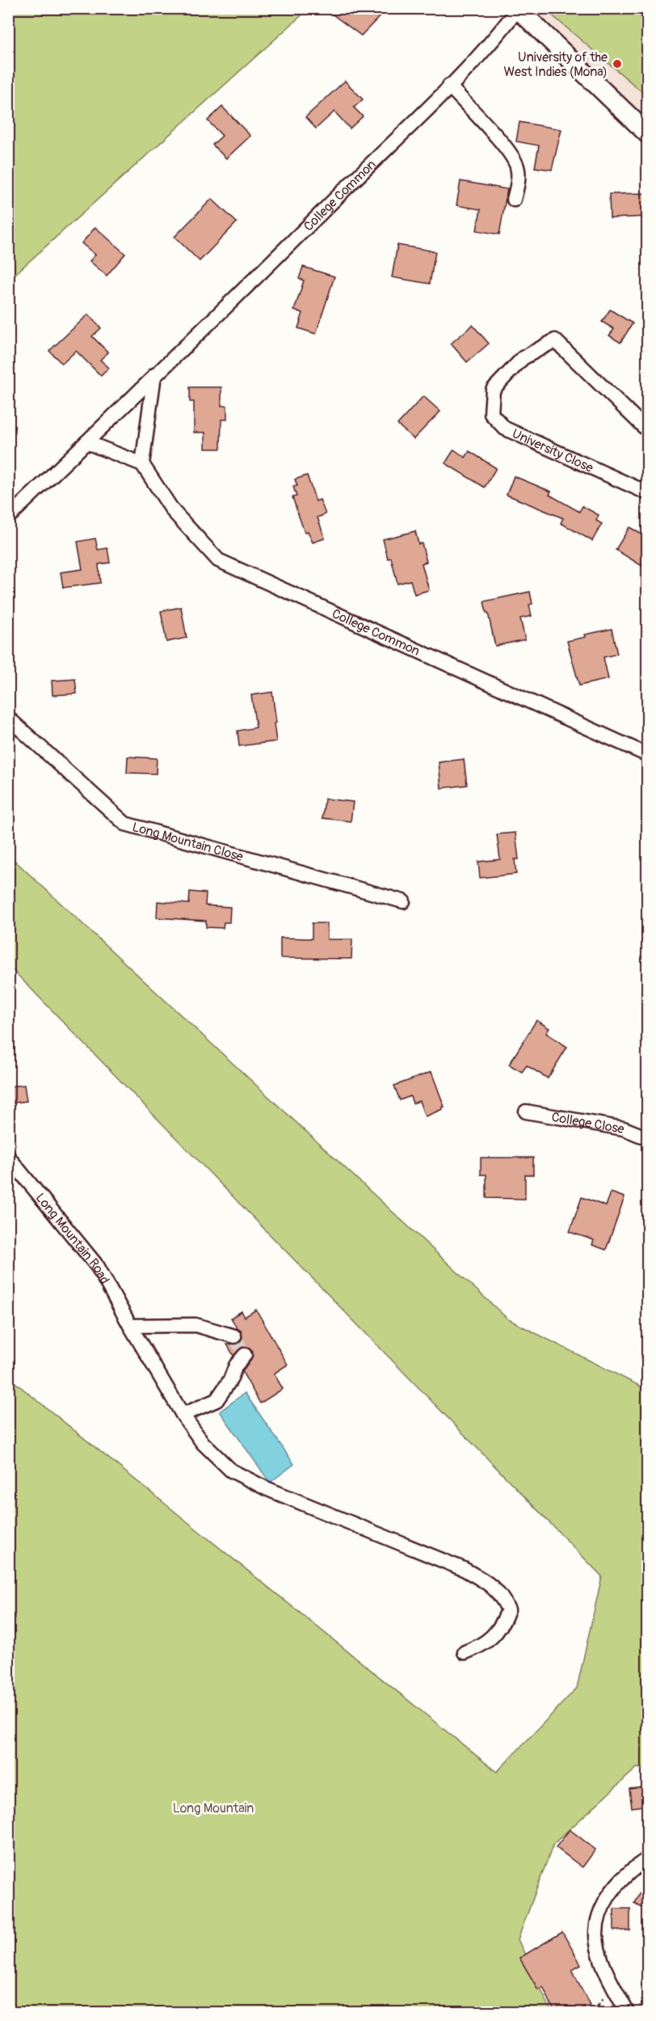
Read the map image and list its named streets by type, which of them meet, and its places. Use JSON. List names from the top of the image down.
{
  "streets": {
    "street": [
      "College Common",
      "University Close",
      "Long Mountain Close",
      "College Close",
      "Long Mountain Road"
    ]
  },
  "parks": ["Long Mountain"],
  "places": ["University of the West Indies (Mona)"]
}
